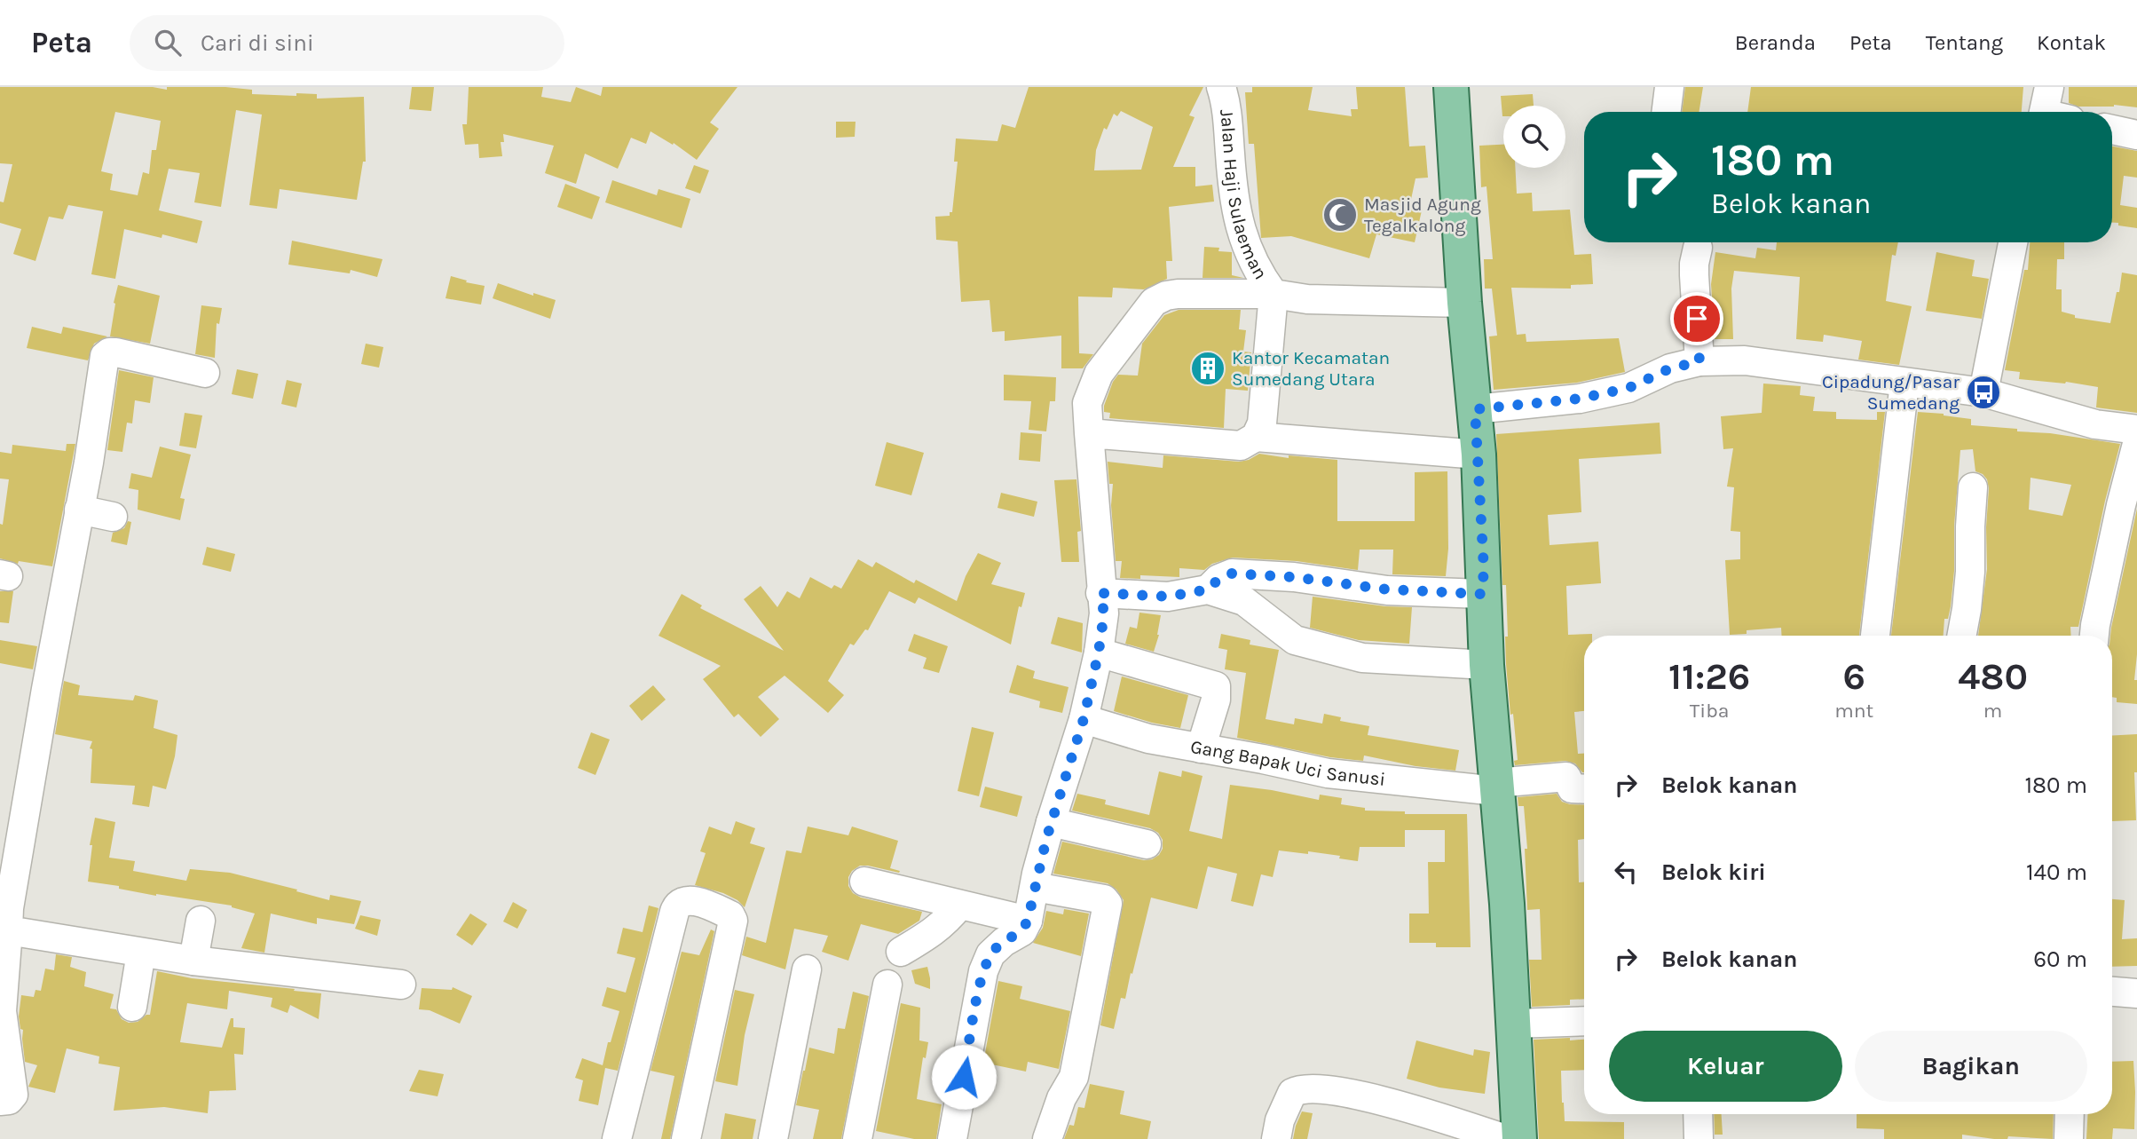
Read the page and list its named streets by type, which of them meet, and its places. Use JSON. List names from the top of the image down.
{
  "streets": {
    "street": ["Jalan Haji Sulaeman", "Gang Bapak Uci Sanusi"]
  },
  "places": {
    "mosque": ["Masjid Agung Tegalkalong"],
    "building": ["Kantor Kecamatan Sumedang Utara"],
    "bus stop": ["Cipadung/Pasar Sumedang"]
  },
  "page": {
    "header": "Peta",
    "search": "Cari di sini",
    "nav": [
      "Beranda",
      "Peta",
      "Tentang",
      "Kontak"
    ],
    "turn": ["180 m", "Belok kanan"],
    "eta": [
      "11:26",
      "Tiba",
      "6",
      "mnt",
      "480",
      "m"
    ],
    "list": [
      {
        "name": "Belok kanan",
        "value": "180 m"
      },
      {
        "name": "Belok kiri",
        "value": "140 m"
      },
      {
        "name": "Belok kanan",
        "value": "60 m"
      }
    ],
    "buttons": ["Keluar", "Bagikan"]
  }
}
